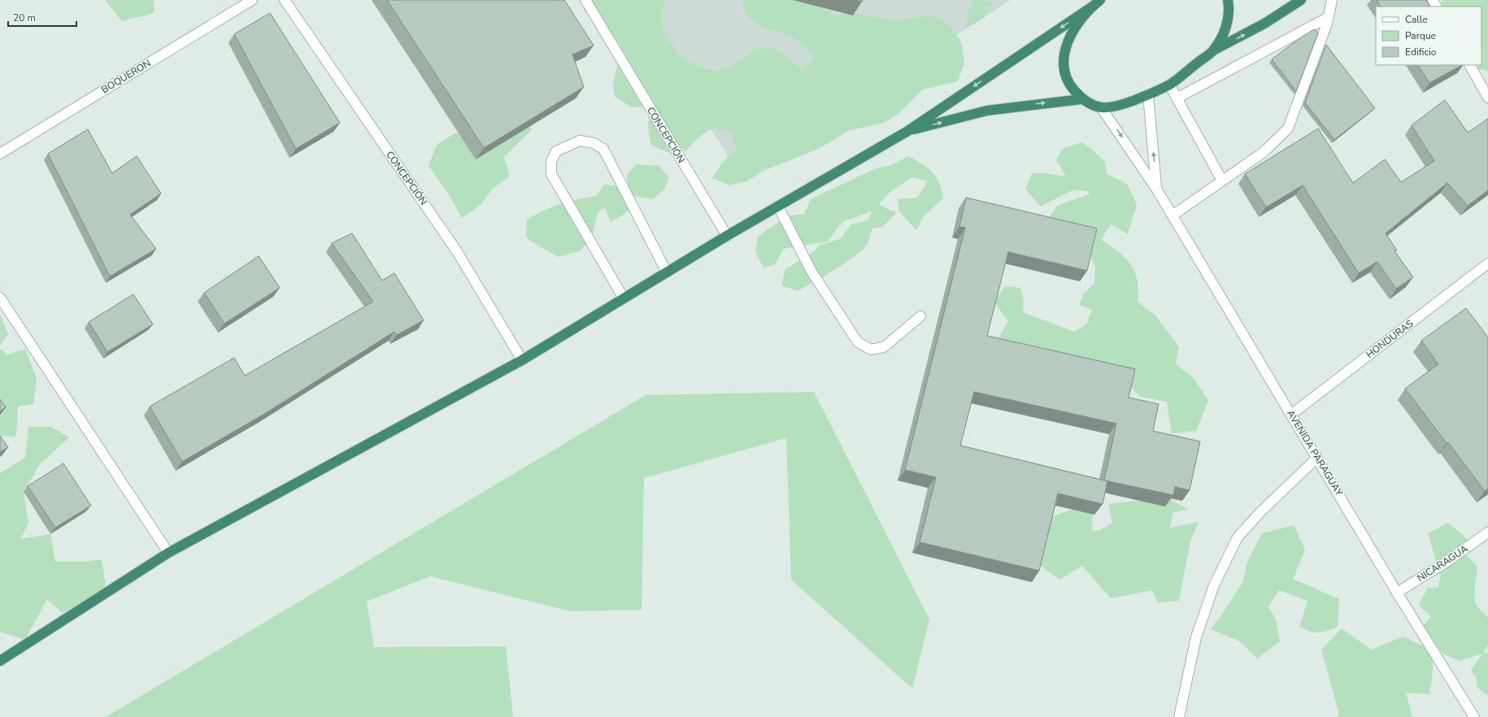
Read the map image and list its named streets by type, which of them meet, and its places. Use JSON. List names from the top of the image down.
{
  "streets": {
    "street": [
      "BOQUERON",
      "CONCEPCIÓN",
      "HONDURAS",
      "AVENIDA PARAGUAY",
      "NICARAGUA"
    ]
  },
  "crossings": [
    ["HONDURAS", "AVENIDA PARAGUAY"],
    ["AVENIDA PARAGUAY", "NICARAGUA"]
  ],
  "legend": ["Calle", "Parque", "Edificio"],
  "scale_bar": "20 m"
}
